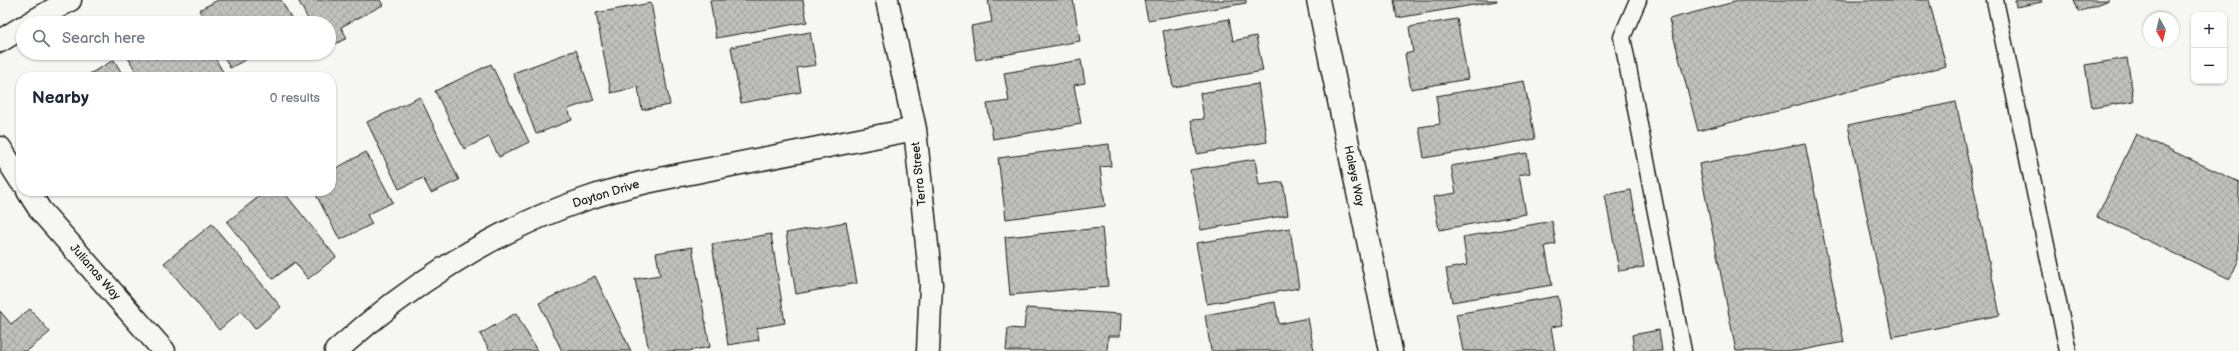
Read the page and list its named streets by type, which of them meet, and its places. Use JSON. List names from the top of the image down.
{
  "streets": {
    "street": [
      "Terra Street",
      "Haleys Way",
      "Dayton Drive",
      "Julianas Way"
    ]
  },
  "crossings": [
    ["Terra Street", "Dayton Drive"]
  ],
  "north": "bottom",
  "page": {
    "map_buttons": ["+", "−"],
    "search": "Search here",
    "heading": ["Nearby", "0 results"]
  }
}
